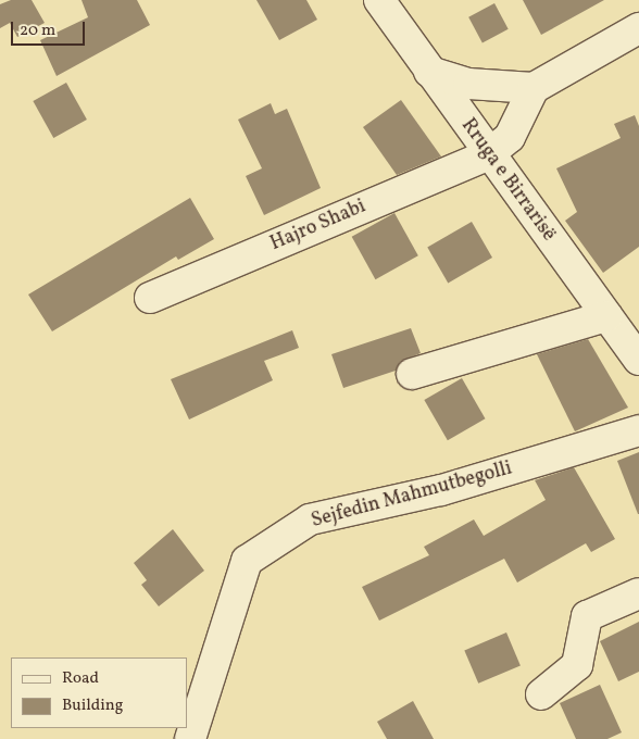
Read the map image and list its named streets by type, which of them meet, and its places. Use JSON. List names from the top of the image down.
{
  "streets": {
    "street": ["Rruga e Birrarisë", "Hajro Shabi", "Sejfedin Mahmutbegolli"]
  },
  "crossings": [
    ["Rruga e Birrarisë", "Hajro Shabi"]
  ],
  "legend": ["Road", "Building"],
  "scale_bar": "20 m"
}
